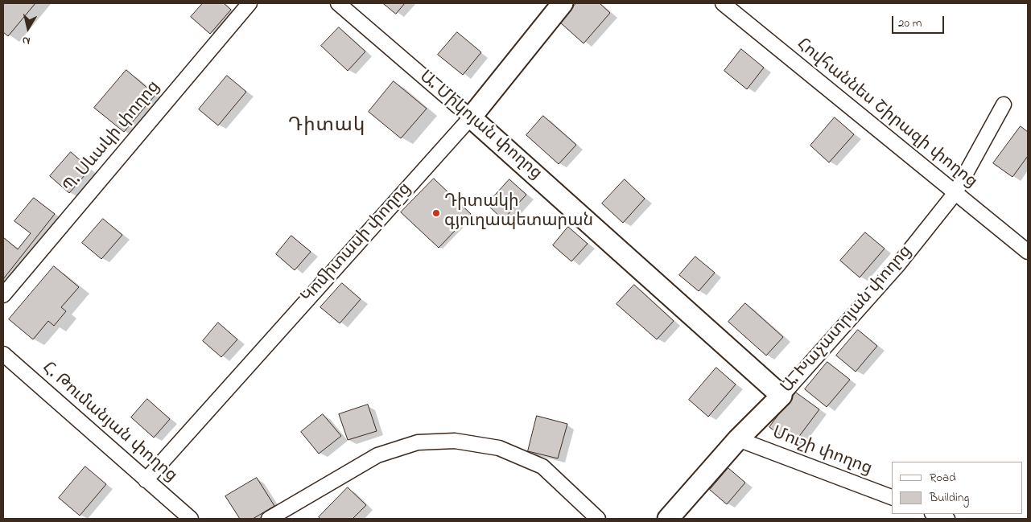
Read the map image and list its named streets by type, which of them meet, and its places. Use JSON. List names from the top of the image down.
{
  "streets": {
    "main road": ["Ա. Միկոյան փողոց", "Կոմիտասի փողոց", "Ա. Խաչատրյան փողոց"],
    "street": [
      "Հովհաննես Շիրազի փողոց",
      "Պ. Սևակի փողոց",
      "Հ. Թումանյան փողոց",
      "Մուշի փողոց"
    ]
  },
  "crossings": [
    ["Հովհաննես Շիրազի փողոց", "Ա. Խաչատրյան փողոց"],
    ["Ա. Միկոյան փողոց", "Կոմիտասի փողոց"],
    ["Ա. Միկոյան փողոց", "Ա. Խաչատրյան փողոց"],
    ["Կոմիտասի փողոց", "Հ. Թումանյան փողոց"],
    ["Ա. Խաչատրյան փողոց", "Մուշի փողոց"]
  ],
  "districts": ["Դիտակ"],
  "places": ["Դիտակի գյուղապետարան"],
  "legend": ["Road", "Building"],
  "scale_bar": "20 m",
  "north": "bottom"
}
